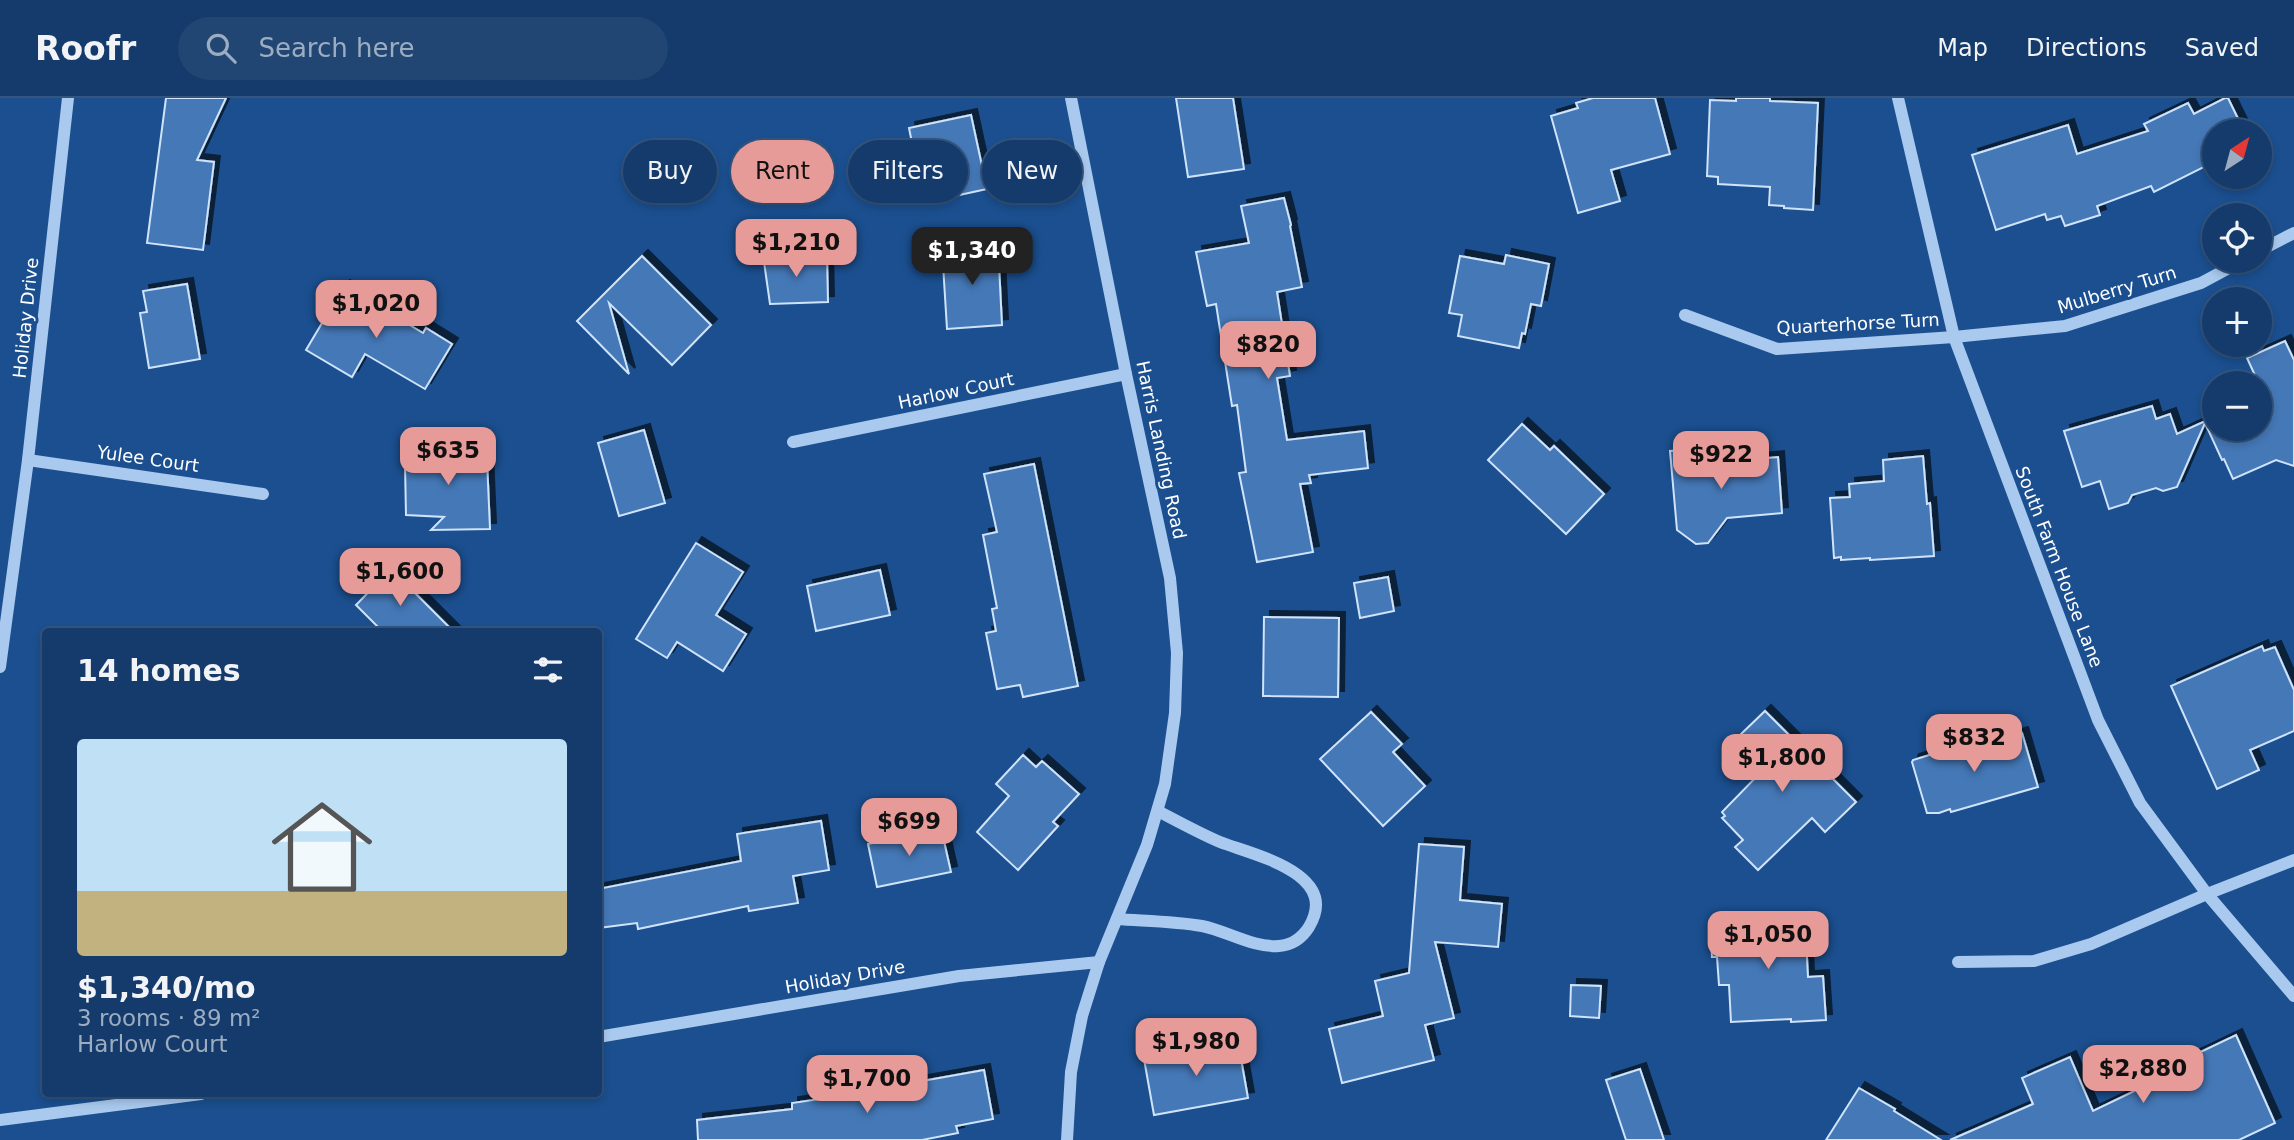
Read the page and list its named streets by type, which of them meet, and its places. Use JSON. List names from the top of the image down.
{
  "streets": {
    "street": [
      "Mulberry Turn",
      "Holiday Drive",
      "Quarterhorse Turn",
      "Harlow Court",
      "Harris Landing Road",
      "Yulee Court",
      "South Farm House Lane"
    ]
  },
  "crossings": [
    ["Mulberry Turn", "Quarterhorse Turn"],
    ["Mulberry Turn", "South Farm House Lane"],
    ["Holiday Drive", "Harris Landing Road"],
    ["Holiday Drive", "Yulee Court"],
    ["Quarterhorse Turn", "South Farm House Lane"],
    ["Harlow Court", "Harris Landing Road"]
  ],
  "north": "top right",
  "page": {
    "header": "Roofr",
    "search": "Search here",
    "nav": ["Map", "Directions", "Saved"],
    "map_buttons": ["+", "−"],
    "chip": [
      "Buy",
      "Rent",
      "Filters",
      "New"
    ],
    "price": [
      "$1,210",
      "$1,340",
      "$1,020",
      "$820",
      "$635",
      "$922",
      "$1,600",
      "$832",
      "$1,800",
      "$699",
      "$1,050",
      "$1,980",
      "$2,880",
      "$1,700"
    ],
    "heading": "14 homes",
    "list": [
      {
        "name": "$1,340/mo",
        "note": "3 rooms · 89 m² · Harlow Court"
      }
    ]
  }
}
